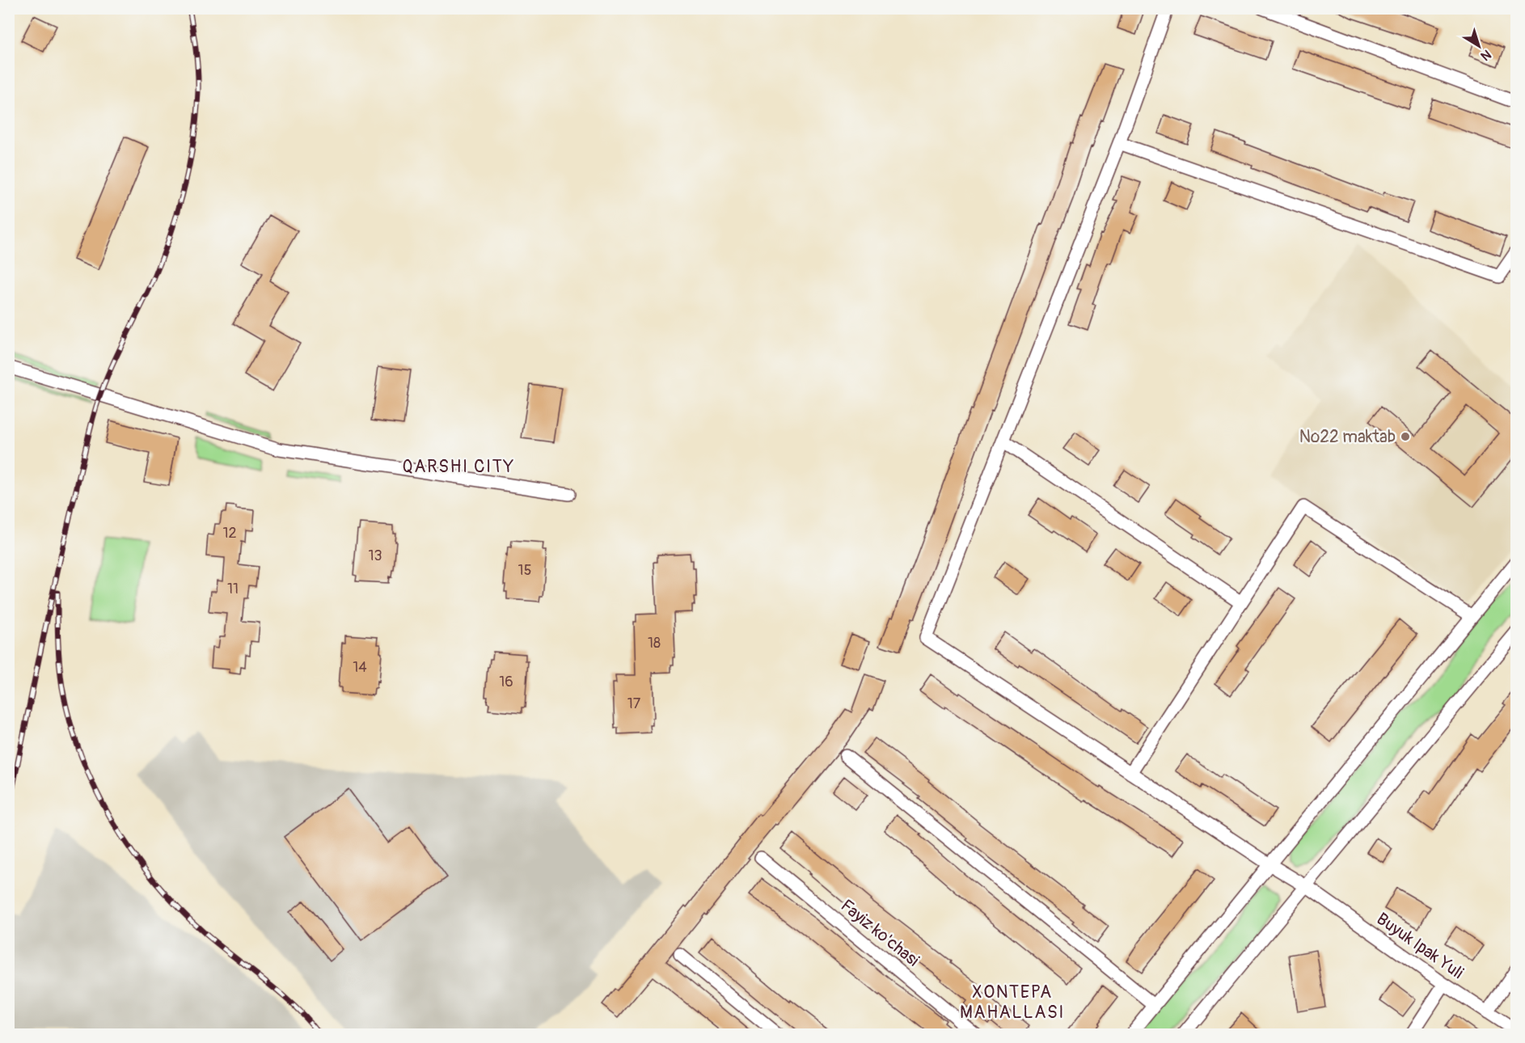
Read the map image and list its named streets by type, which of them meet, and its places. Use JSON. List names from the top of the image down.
{
  "streets": {
    "street": ["Fayiz ko'chasi", "Buyuk Ipak Yuli"]
  },
  "districts": ["QARSHI CITY", "XONTEPA MAHALLASI"],
  "places": ["№22 maktab"],
  "house_numbers": [
    "12",
    "13",
    "15",
    "11",
    "18",
    "14",
    "16",
    "17"
  ],
  "north": "bottom right"
}
